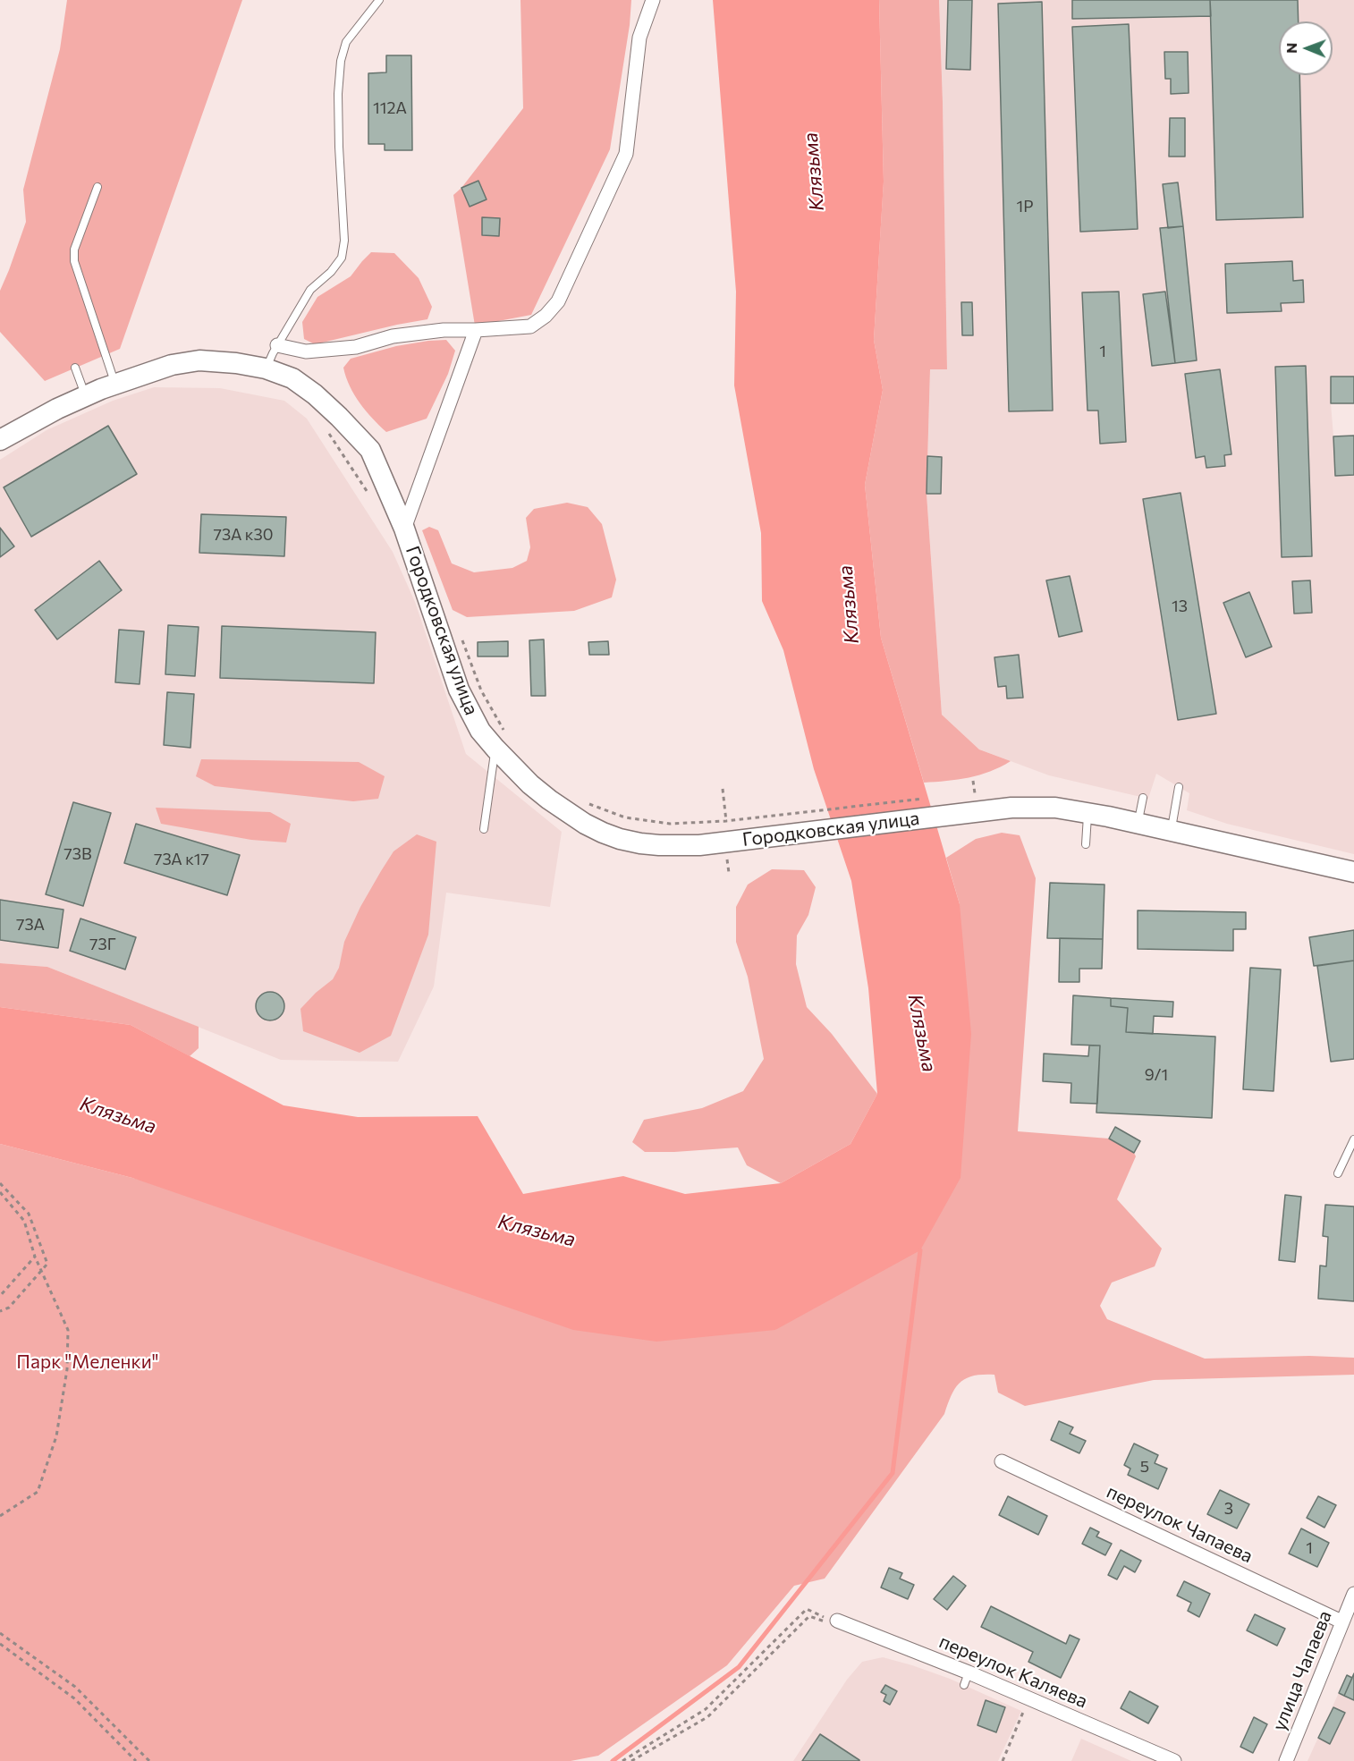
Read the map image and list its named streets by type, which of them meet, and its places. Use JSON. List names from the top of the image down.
{
  "streets": {
    "main road": ["Городковская улица"],
    "street": ["переулок Чапаева", "улица Чапаева", "переулок Каляева"]
  },
  "crossings": [
    ["переулок Чапаева", "улица Чапаева"]
  ],
  "water": ["Клязьма"],
  "parks": ["Парк \"Меленки\""],
  "house_numbers": [
    "112А",
    "1Р",
    "1",
    "73А к30",
    "13",
    "73В",
    "73А к17",
    "73А",
    "73Г",
    "9/1",
    "5",
    "3",
    "1"
  ],
  "north": "left"
}
